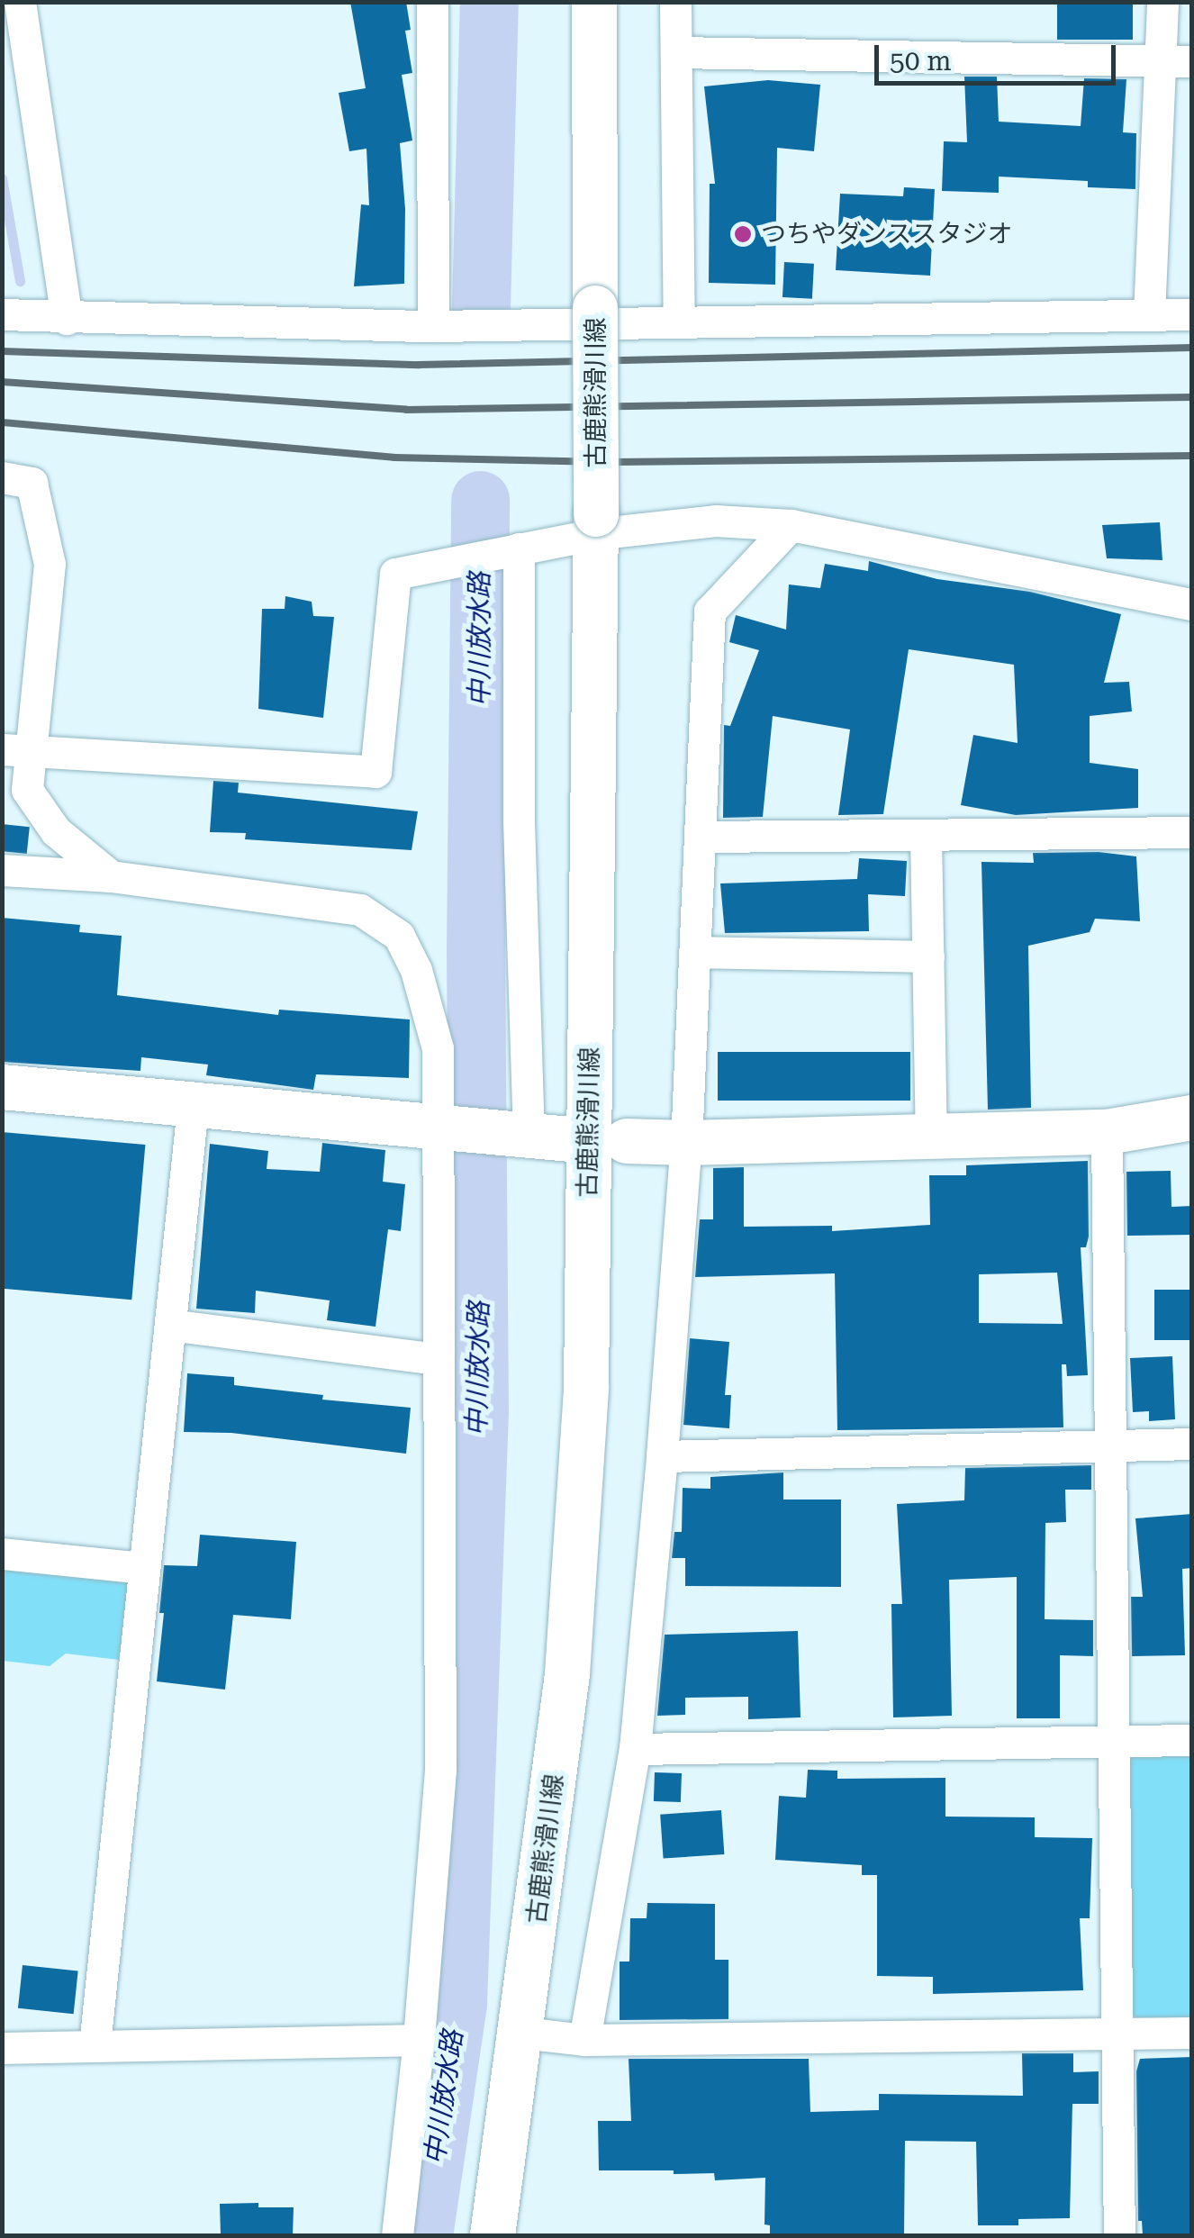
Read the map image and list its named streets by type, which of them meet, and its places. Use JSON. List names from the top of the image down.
{
  "streets": {
    "main road": ["古鹿熊滑川線"]
  },
  "water": ["中川放水路"],
  "places": ["つちやダンススタジオ"],
  "scale_bar": "50 m"
}
